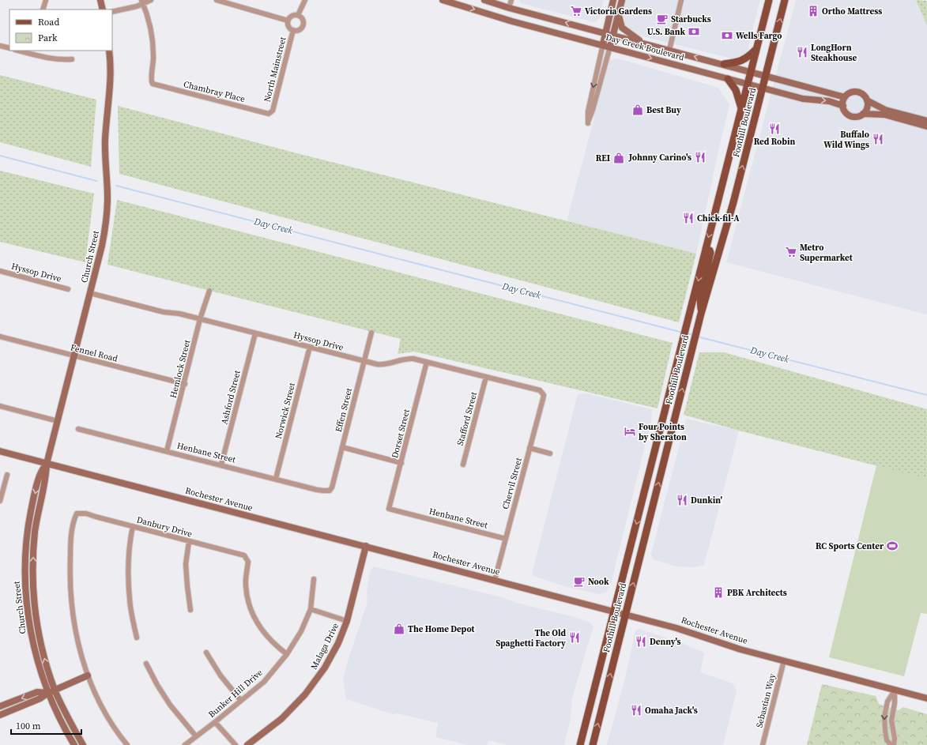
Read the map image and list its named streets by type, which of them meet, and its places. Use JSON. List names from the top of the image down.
{
  "streets": {
    "main road": [
      "Day Creek Boulevard",
      "Foothill Boulevard",
      "Church Street",
      "Rochester Avenue",
      "Malaga Drive"
    ],
    "street": [
      "North Mainstreet",
      "Chambray Place",
      "Hyssop Drive",
      "Fennel Road",
      "Hemlock Street",
      "Ashford Street",
      "Effen Street",
      "Norwick Street",
      "Stafford Street",
      "Dorset Street",
      "Henbane Street",
      "Chervil Street",
      "Danbury Drive",
      "Bunker Hill Drive",
      "Sebastian Way"
    ]
  },
  "crossings": [
    ["Day Creek Boulevard", "Foothill Boulevard"],
    ["North Mainstreet", "Chambray Place"],
    ["Foothill Boulevard", "Rochester Avenue"],
    ["Church Street", "Hyssop Drive"],
    ["Church Street", "Fennel Road"],
    ["Church Street", "Rochester Avenue"],
    ["Hyssop Drive", "Hemlock Street"],
    ["Hyssop Drive", "Ashford Street"],
    ["Hyssop Drive", "Effen Street"],
    ["Hyssop Drive", "Norwick Street"],
    ["Hyssop Drive", "Stafford Street"],
    ["Hyssop Drive", "Dorset Street"],
    ["Hyssop Drive", "Chervil Street"],
    ["Fennel Road", "Hemlock Street"],
    ["Hemlock Street", "Henbane Street"],
    ["Ashford Street", "Henbane Street"],
    ["Effen Street", "Henbane Street"],
    ["Norwick Street", "Henbane Street"],
    ["Dorset Street", "Henbane Street"],
    ["Henbane Street", "Chervil Street"],
    ["Chervil Street", "Rochester Avenue"],
    ["Rochester Avenue", "Malaga Drive"],
    ["Rochester Avenue", "Sebastian Way"],
    ["Danbury Drive", "Bunker Hill Drive"]
  ],
  "water": ["Day Creek"],
  "places": {
    "supermarket": ["Victoria Gardens", "Metro Supermarket"],
    "building": ["Ortho Mattress", "PBK Architects"],
    "cafe": ["Starbucks", "Nook"],
    "bank": ["U.S. Bank", "Wells Fargo"],
    "restaurant": [
      "LongHorn Steakhouse",
      "Red Robin",
      "Buffalo Wild Wings",
      "Johnny Carino's",
      "Chick-fil-A",
      "Dunkin'",
      "The Old Spaghetti Factory",
      "Denny's",
      "Omaha Jack's"
    ],
    "shop": ["Best Buy", "REI", "The Home Depot"],
    "hotel": ["Four Points by Sheraton"],
    "sports": ["RC Sports Center"]
  },
  "legend": ["Road", "Park"],
  "scale_bar": "100 m"
}
